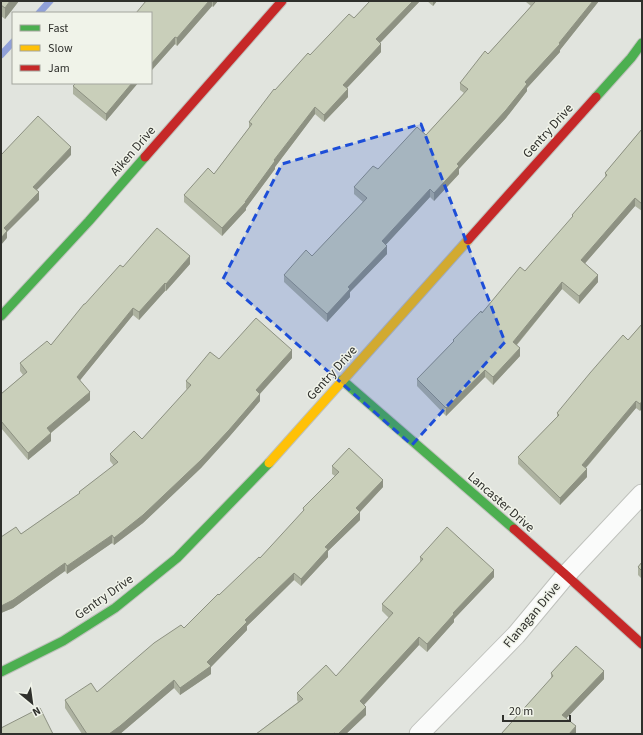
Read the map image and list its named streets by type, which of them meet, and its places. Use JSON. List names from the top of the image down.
{
  "streets": {
    "street": [
      "Gentry Drive",
      "Aiken Drive",
      "Lancaster Drive",
      "Flanagan Drive"
    ]
  },
  "crossings": [
    ["Gentry Drive", "Lancaster Drive"],
    ["Lancaster Drive", "Flanagan Drive"]
  ],
  "legend": ["Fast", "Slow", "Jam"],
  "scale_bar": "20 m",
  "north": "bottom right"
}
